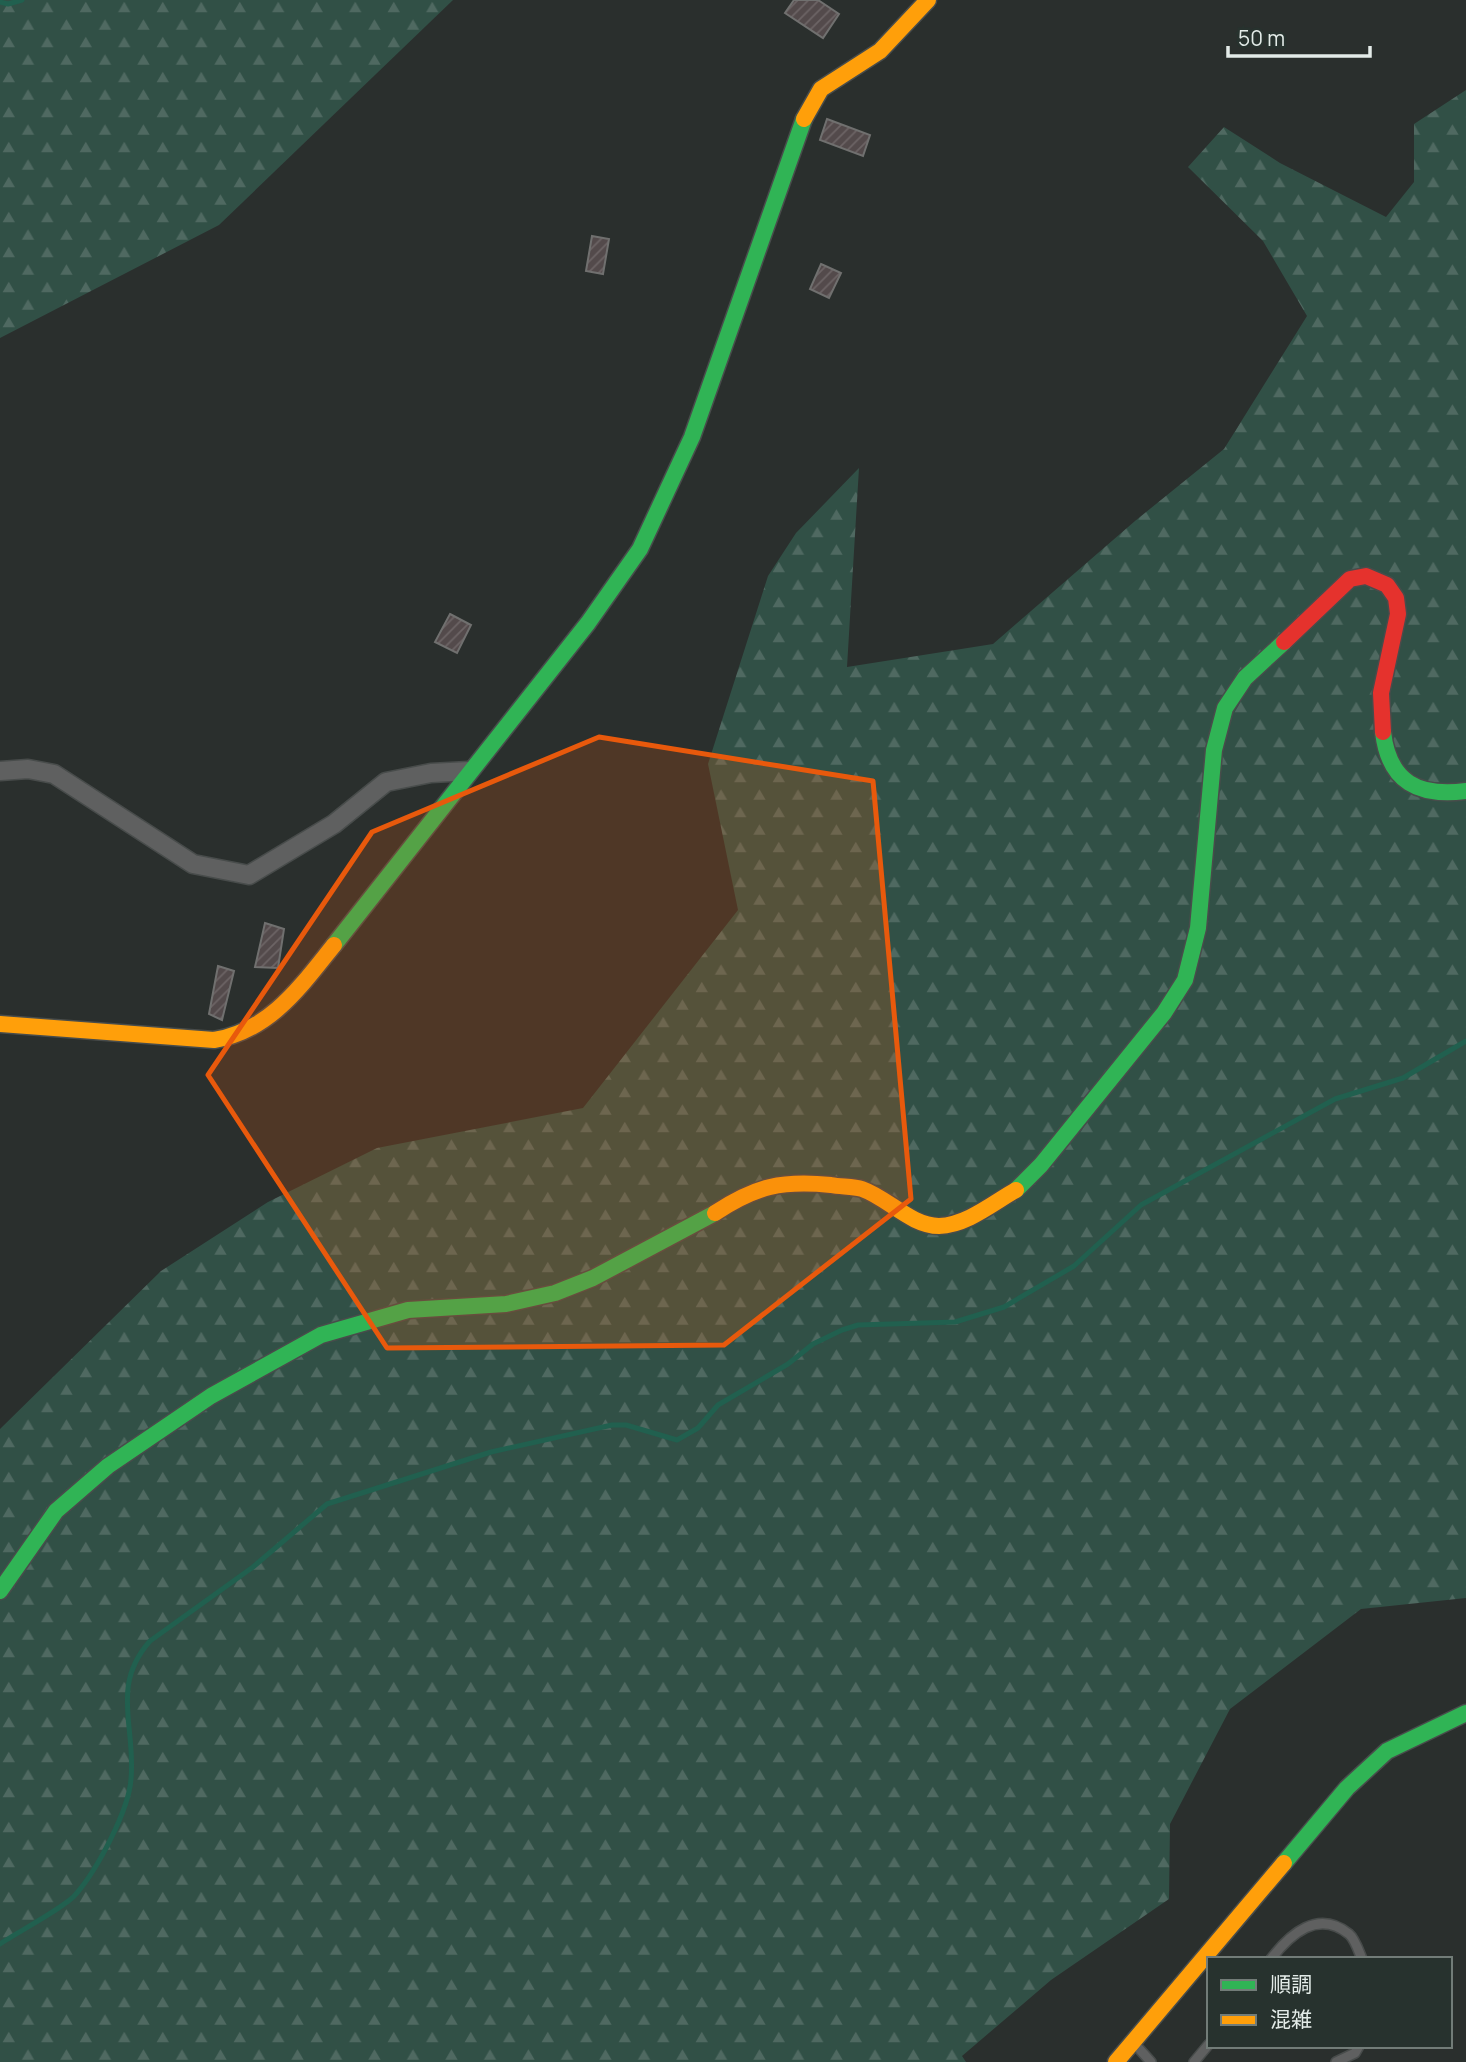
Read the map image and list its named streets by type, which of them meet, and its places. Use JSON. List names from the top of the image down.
{
  "legend": ["順調", "混雑"],
  "scale_bar": "50 m"
}
